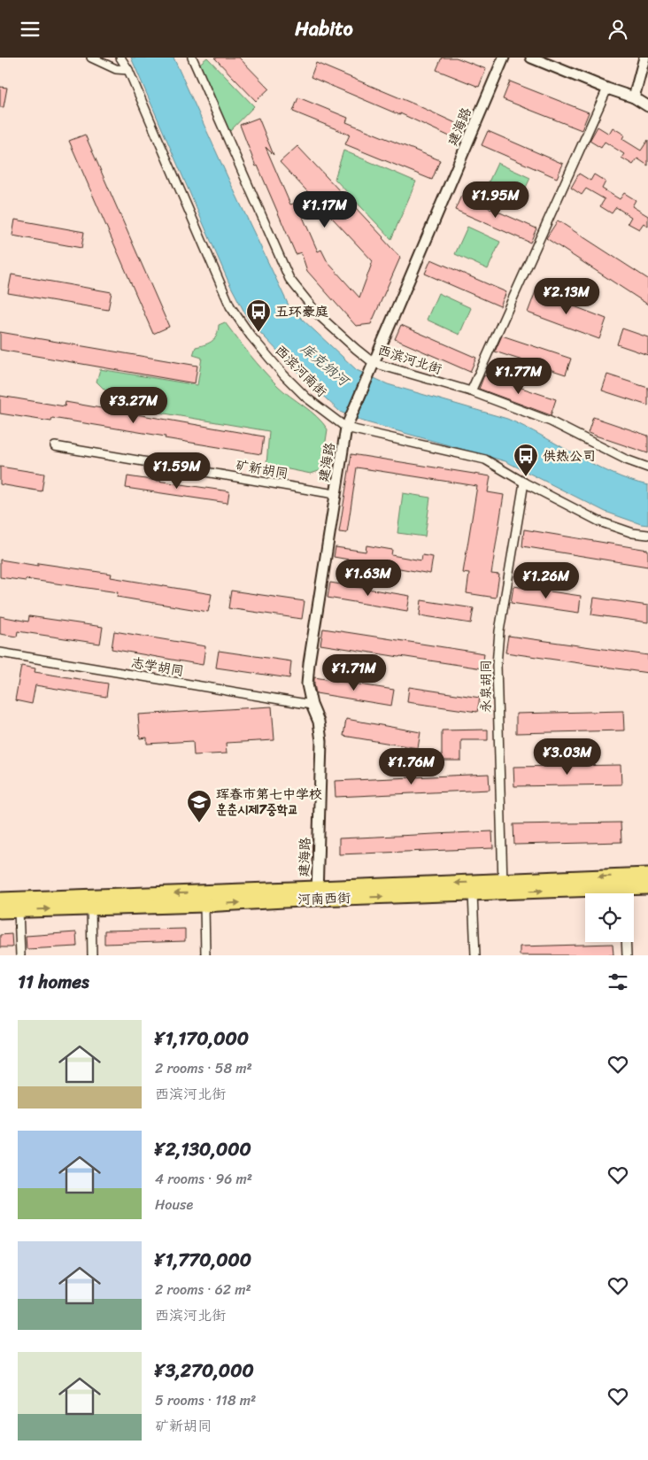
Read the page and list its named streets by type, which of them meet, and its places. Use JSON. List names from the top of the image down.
{
  "streets": {
    "main road": ["河南西街"],
    "street": [
      "建海路",
      "西滨河北街",
      "西滨河南街",
      "矿新胡同",
      "志学胡同",
      "永泉胡同"
    ]
  },
  "crossings": [
    ["建海路", "西滨河北街"],
    ["建海路", "西滨河南街"],
    ["建海路", "矿新胡同"],
    ["建海路", "志学胡同"],
    ["建海路", "河南西街"],
    ["西滨河南街", "永泉胡同"],
    ["永泉胡同", "河南西街"]
  ],
  "water": ["库克纳河"],
  "places": {
    "bus stop": ["五环豪庭", "供热公司"],
    "school or university": ["珲春市第七中学校 훈춘시제7중학교"]
  },
  "page": {
    "header": "Habito",
    "price": [
      "¥1.95M",
      "¥1.17M",
      "¥2.13M",
      "¥1.77M",
      "¥3.27M",
      "¥1.59M",
      "¥1.63M",
      "¥1.26M",
      "¥1.71M",
      "¥3.03M",
      "¥1.76M"
    ],
    "heading": "11 homes",
    "list": [
      {
        "name": "¥1,170,000",
        "note": "2 rooms · 58 m² · 西滨河北街"
      },
      {
        "name": "¥2,130,000",
        "note": "4 rooms · 96 m² · House"
      },
      {
        "name": "¥1,770,000",
        "note": "2 rooms · 62 m² · 西滨河北街"
      },
      {
        "name": "¥3,270,000",
        "note": "5 rooms · 118 m² · 矿新胡同"
      }
    ]
  }
}
